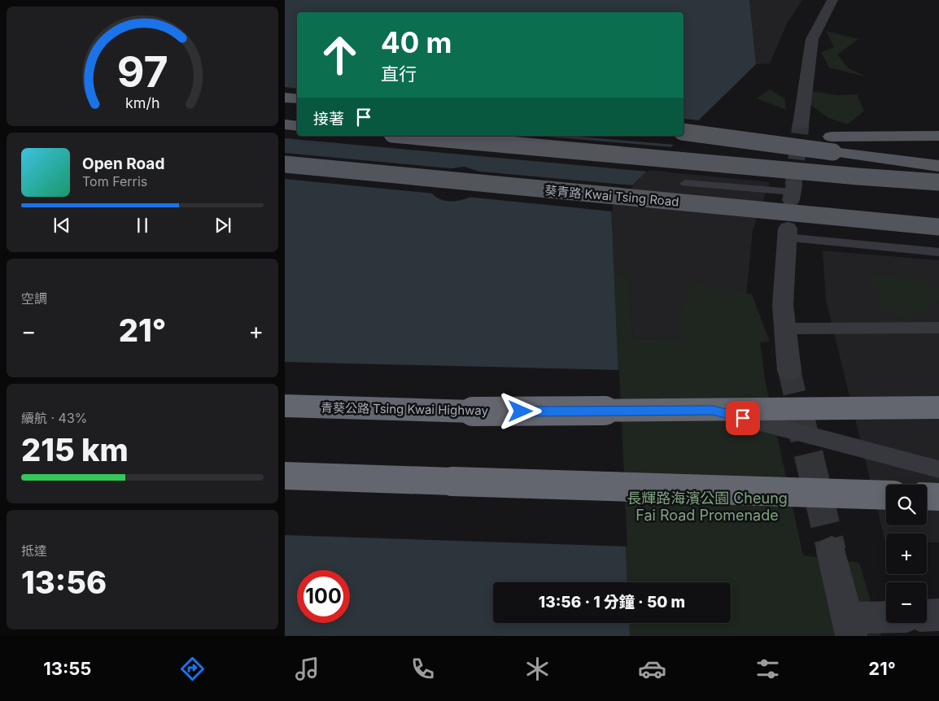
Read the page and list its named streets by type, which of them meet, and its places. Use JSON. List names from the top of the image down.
{
  "streets": {
    "highway": ["青葵公路 Tsing Kwai Highway"],
    "main road": ["葵青路 Kwai Tsing Road"]
  },
  "parks": ["長輝路海濱公園 Cheung Fai Road Promenade"],
  "page": {
    "turn": ["40 m", "直行"],
    "then": "接著",
    "song": ["Open Road", "Tom Ferris"],
    "tile": [
      "空調",
      ["續航 · 43%", "215 km"],
      ["抵達", "13:56"]
    ],
    "heat": ["−", "21°", "+"],
    "map_buttons": ["+", "−"],
    "limit": "100",
    "trip": "13:56 · 1 分鐘 · 50 m",
    "tabs": ["13:55", "21°"],
    "gauge": ["97", "km/h"]
  }
}
